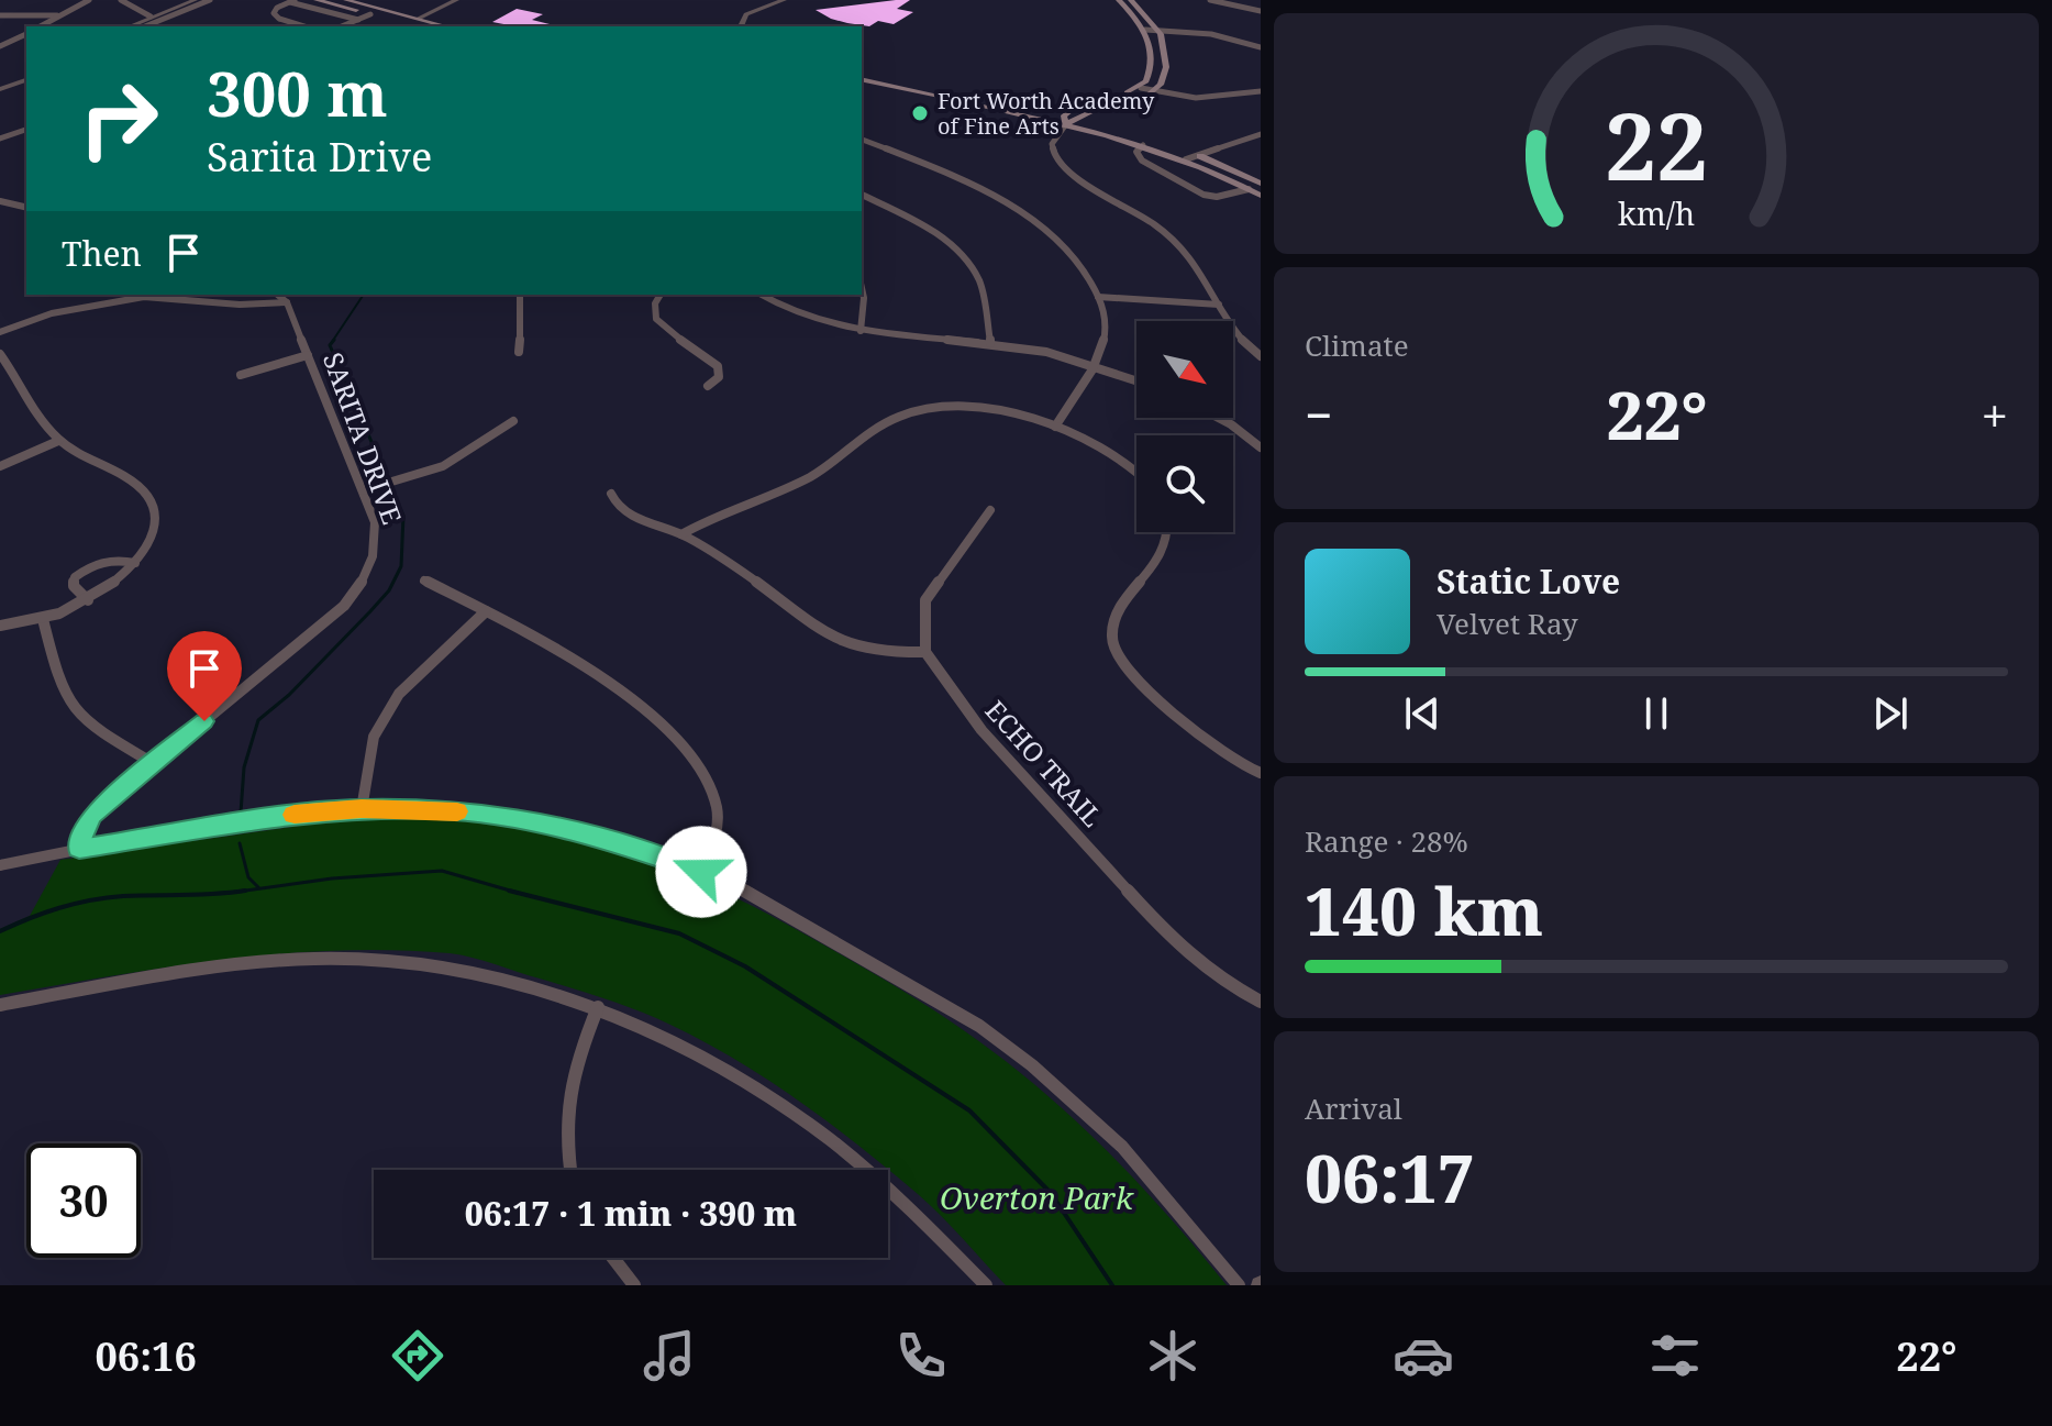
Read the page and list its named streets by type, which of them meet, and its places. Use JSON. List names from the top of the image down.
{
  "streets": {
    "street": ["SARITA DRIVE", "ECHO TRAIL"]
  },
  "parks": ["Overton Park"],
  "places": ["Fort Worth Academy of Fine Arts"],
  "north": "bottom right",
  "page": {
    "turn": ["300 m", "Sarita Drive"],
    "then": "Then",
    "tile": [
      "Climate",
      ["Range · 28%", "140 km"],
      ["Arrival", "06:17"]
    ],
    "heat": ["−", "22°", "+"],
    "song": ["Static Love", "Velvet Ray"],
    "limit": "30",
    "trip": "06:17 · 1 min · 390 m",
    "tabs": ["06:16", "22°"],
    "gauge": ["22", "km/h"]
  }
}
